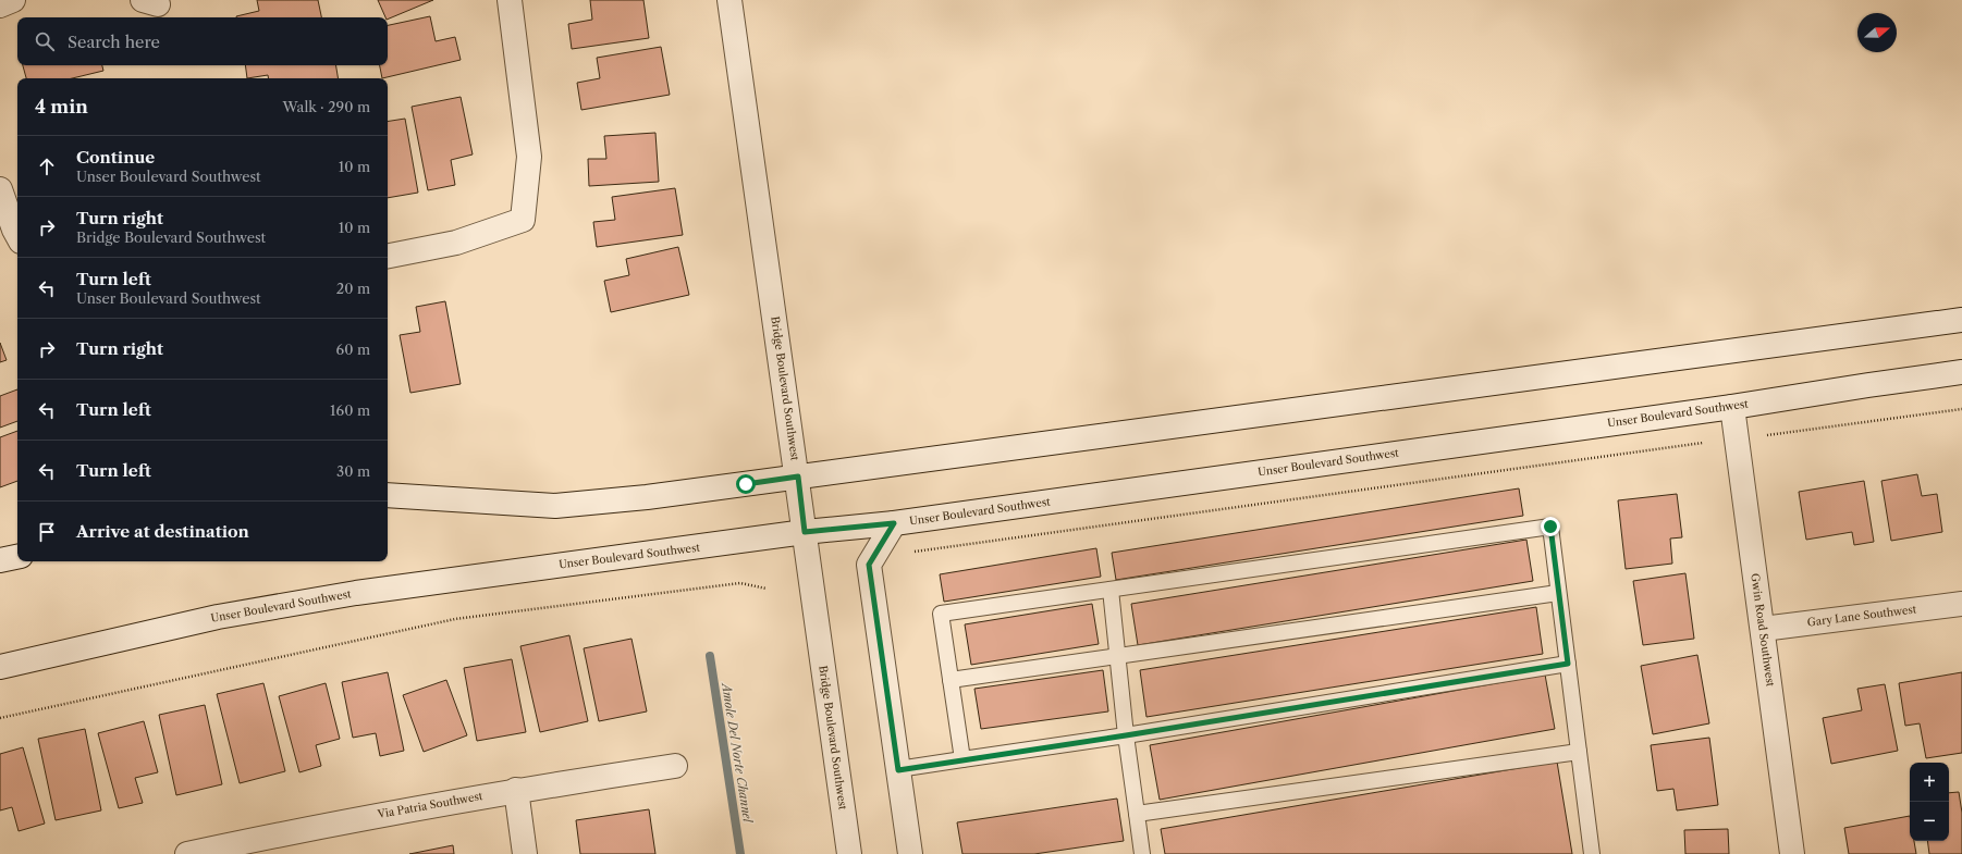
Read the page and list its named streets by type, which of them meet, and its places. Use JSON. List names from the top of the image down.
{
  "streets": {
    "main road": [
      "Bridge Boulevard Southwest",
      "Unser Boulevard Southwest",
      "Gary Lane Southwest",
      "Gwin Road Southwest",
      "Via Patria Southwest"
    ]
  },
  "crossings": [
    ["Bridge Boulevard Southwest", "Unser Boulevard Southwest"],
    ["Unser Boulevard Southwest", "Gwin Road Southwest"],
    ["Gary Lane Southwest", "Gwin Road Southwest"]
  ],
  "water": ["Amole Del Norte Channel"],
  "north": "right",
  "page": {
    "search": "Search here",
    "heading": ["4 min", "Walk · 290 m"],
    "list": [
      ["Continue", "Unser Boulevard Southwest", "10 m"],
      ["Turn right", "Bridge Boulevard Southwest", "10 m"],
      ["Turn left", "Unser Boulevard Southwest", "20 m"],
      ["Turn right", "60 m"],
      ["Turn left", "160 m"],
      ["Turn left", "30 m"],
      "Arrive at destination"
    ],
    "map_buttons": ["+", "−"]
  }
}
